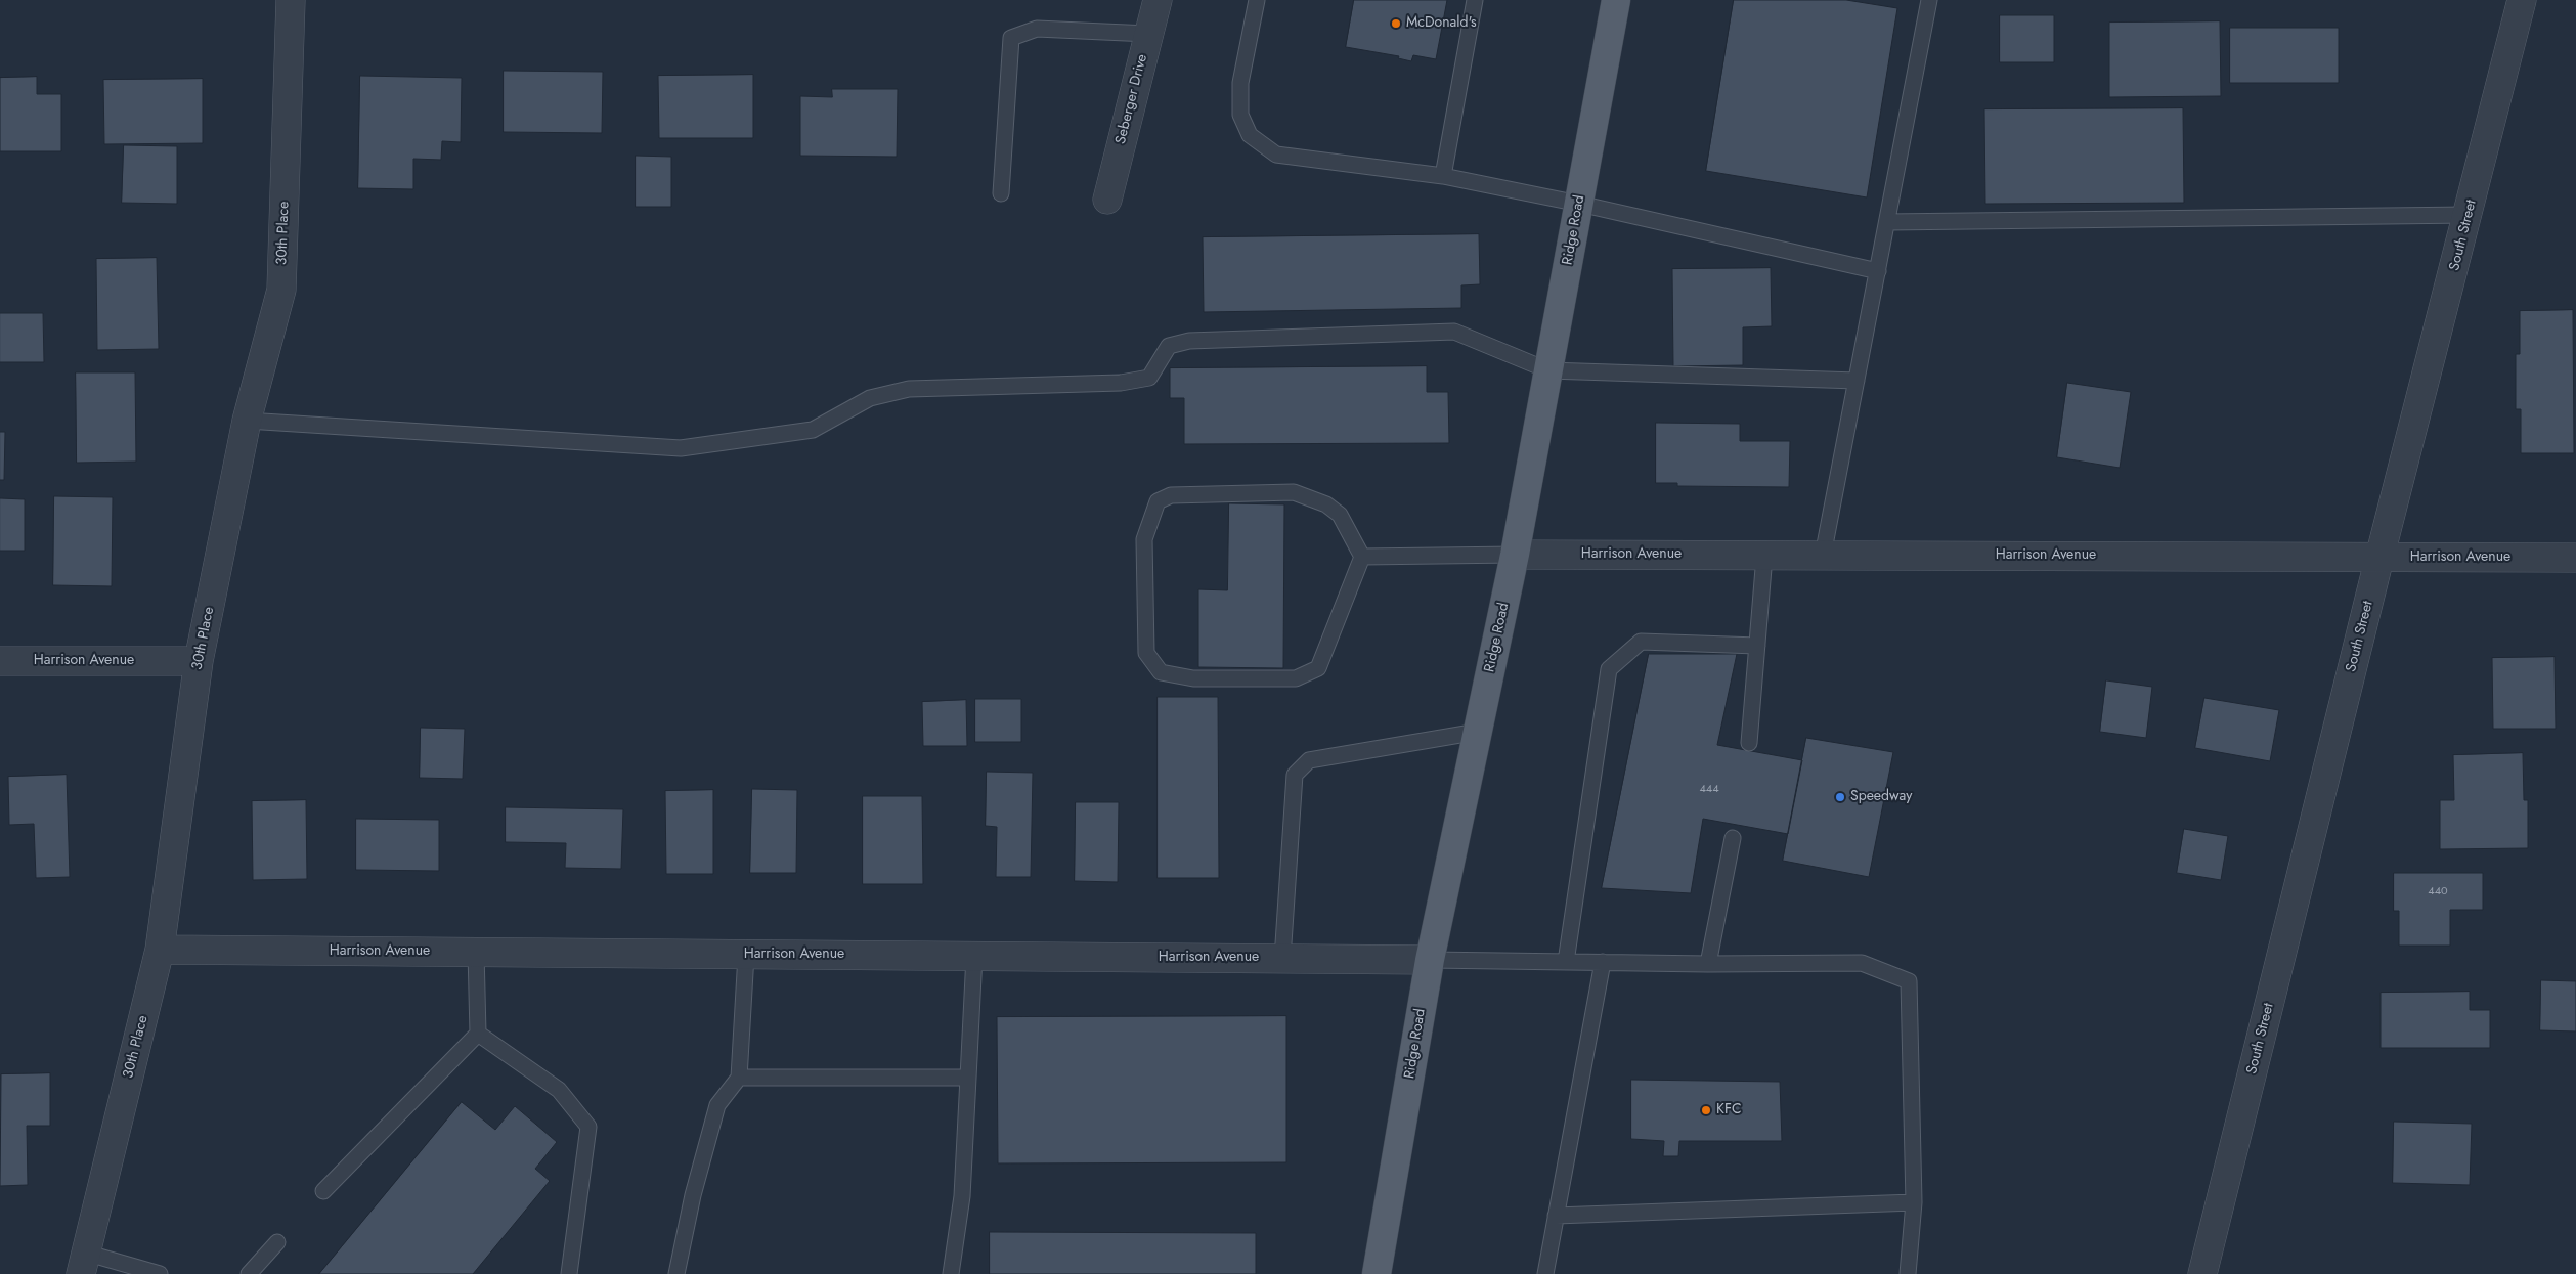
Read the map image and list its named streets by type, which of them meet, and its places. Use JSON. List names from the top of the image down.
{
  "streets": {
    "main road": ["Ridge Road"],
    "street": [
      "Seberger Drive",
      "30th Place",
      "South Street",
      "Harrison Avenue"
    ]
  },
  "crossings": [
    ["Ridge Road", "Harrison Avenue"],
    ["30th Place", "Harrison Avenue"],
    ["South Street", "Harrison Avenue"]
  ],
  "places": ["McDonald's", "Speedway", "KFC"],
  "house_numbers": ["444", "440"]
}
